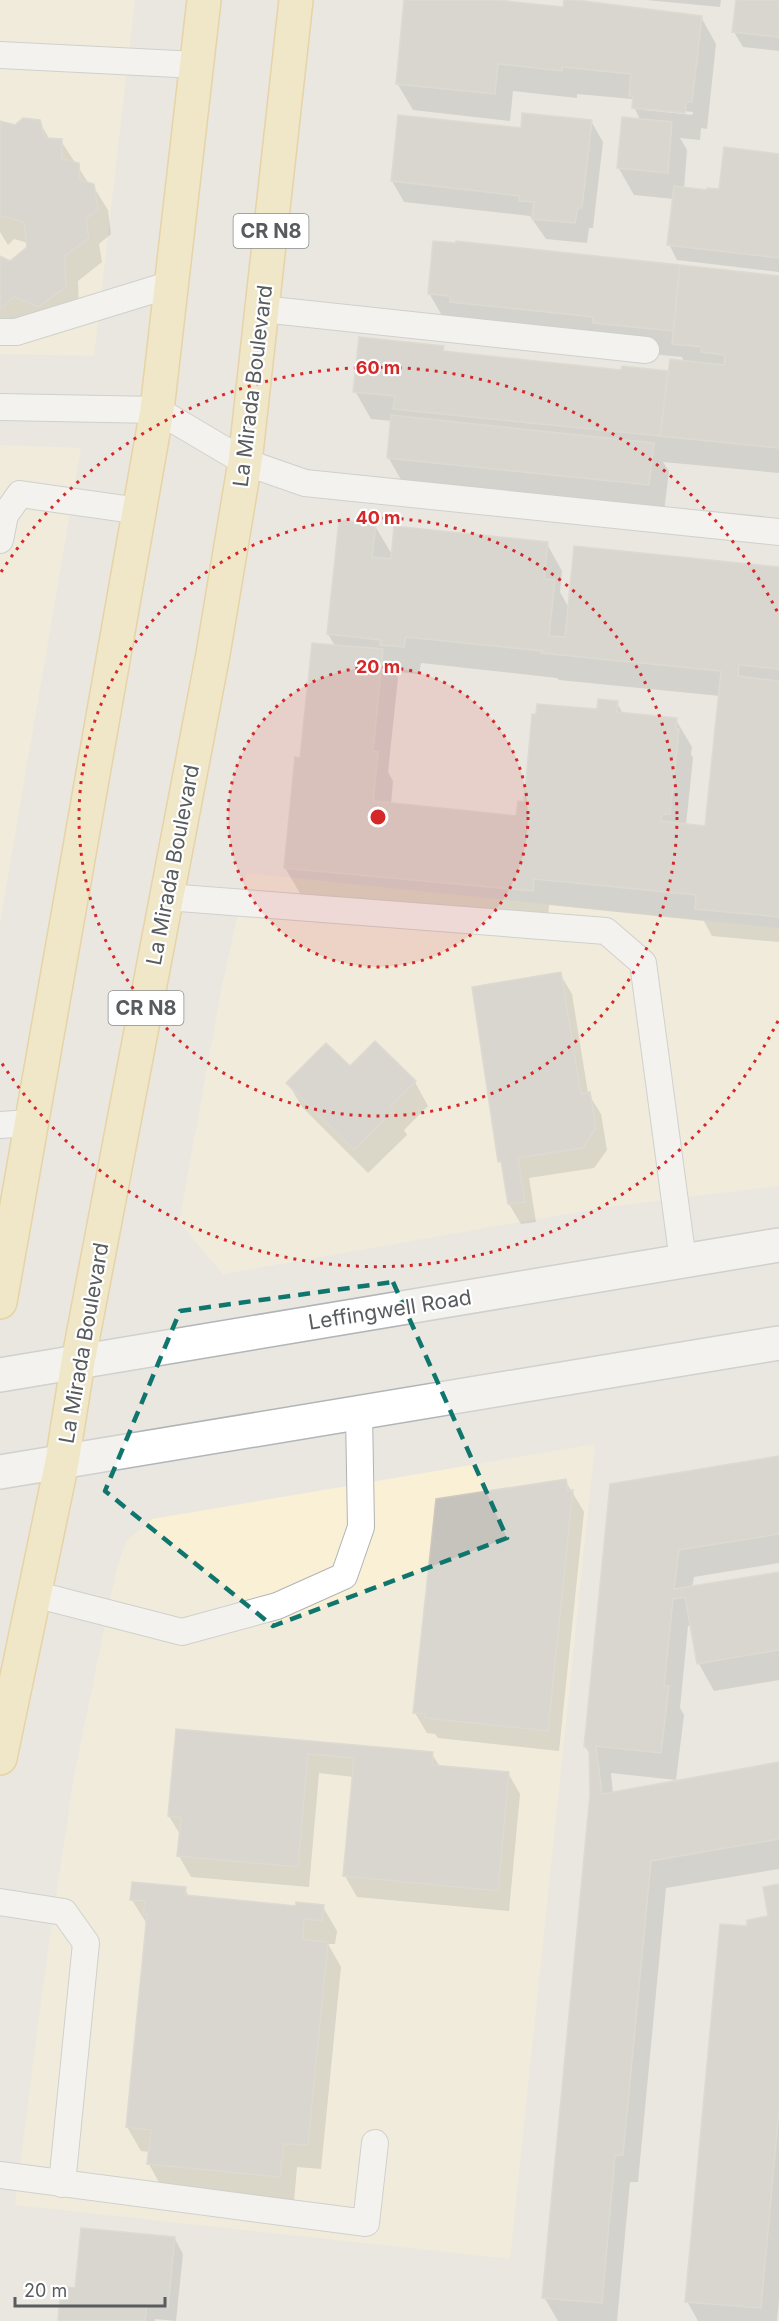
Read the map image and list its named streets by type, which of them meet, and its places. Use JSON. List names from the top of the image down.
{
  "streets": {
    "main road": ["CR N8", "La Mirada Boulevard", "Leffingwell Road"]
  },
  "crossings": [
    ["La Mirada Boulevard", "Leffingwell Road"]
  ],
  "scale_bar": "20 m",
  "rings": ["60 m", "40 m", "20 m"]
}
